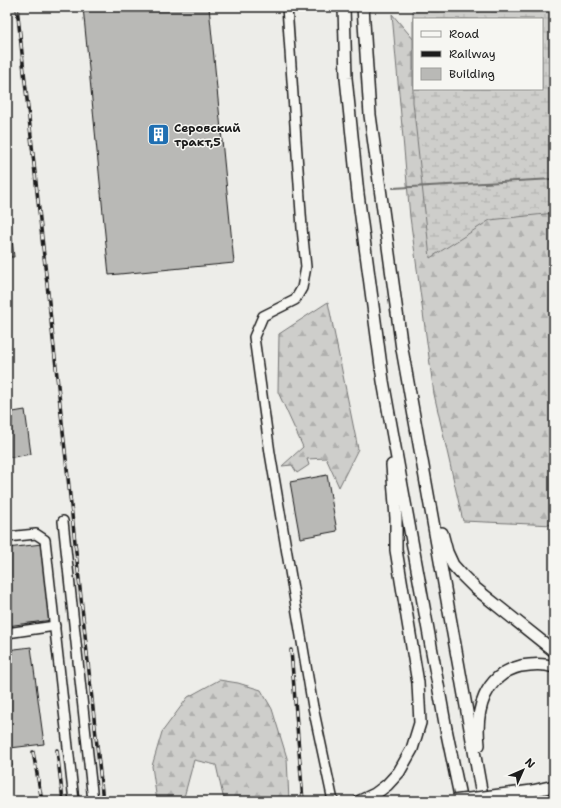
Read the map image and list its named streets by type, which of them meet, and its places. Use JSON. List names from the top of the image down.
{
  "places": {
    "building": ["Серовский тракт,5"]
  },
  "legend": ["Road", "Railway", "Building"],
  "north": "top right"
}
